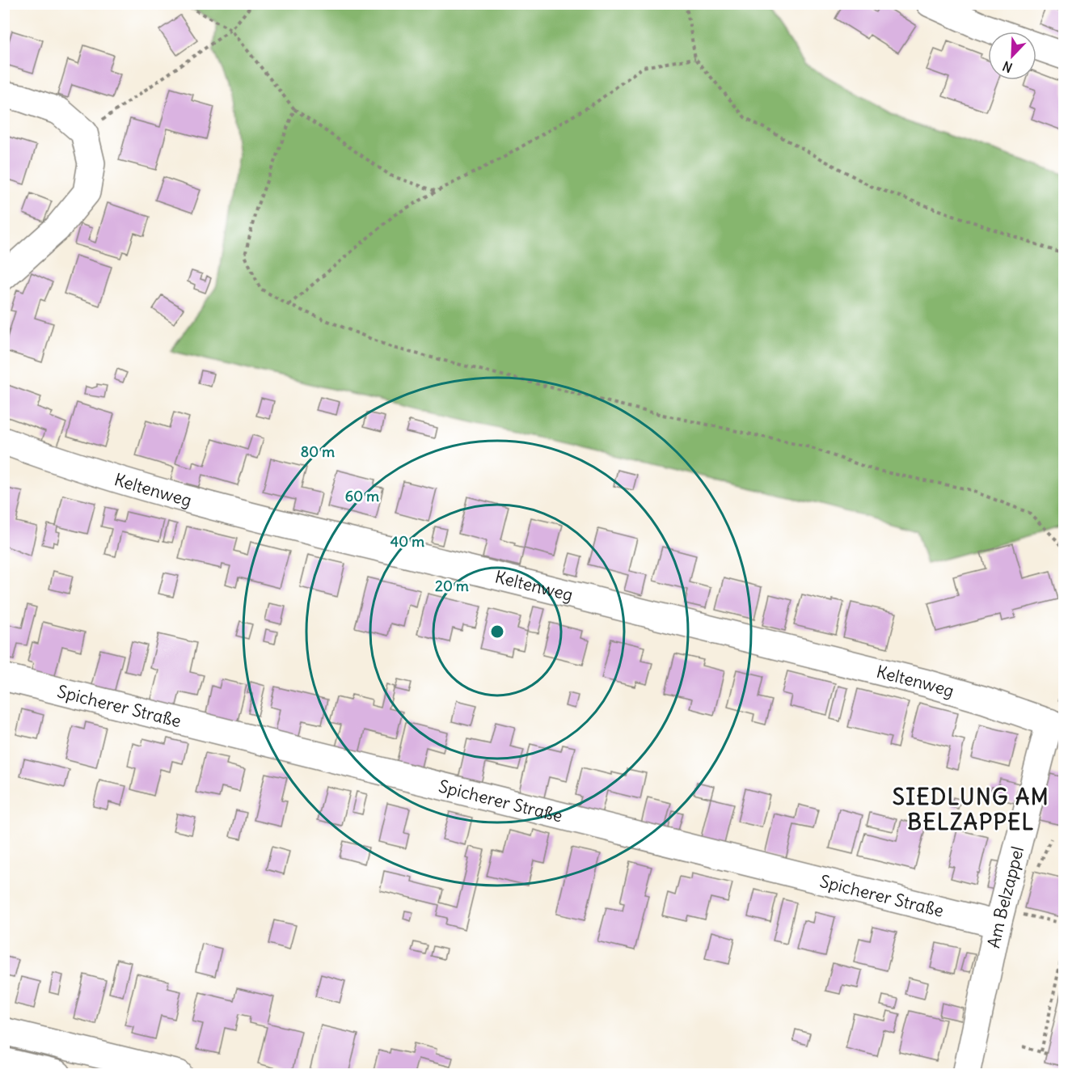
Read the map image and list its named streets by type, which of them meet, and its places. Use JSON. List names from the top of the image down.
{
  "streets": {
    "street": ["Keltenweg", "Spicherer Straße", "Am Belzappel"]
  },
  "crossings": [
    ["Keltenweg", "Am Belzappel"],
    ["Spicherer Straße", "Am Belzappel"]
  ],
  "districts": ["SIEDLUNG AM BELZAPPEL"],
  "north": "bottom left",
  "rings": [
    "80 m",
    "60 m",
    "40 m",
    "20 m"
  ]
}
